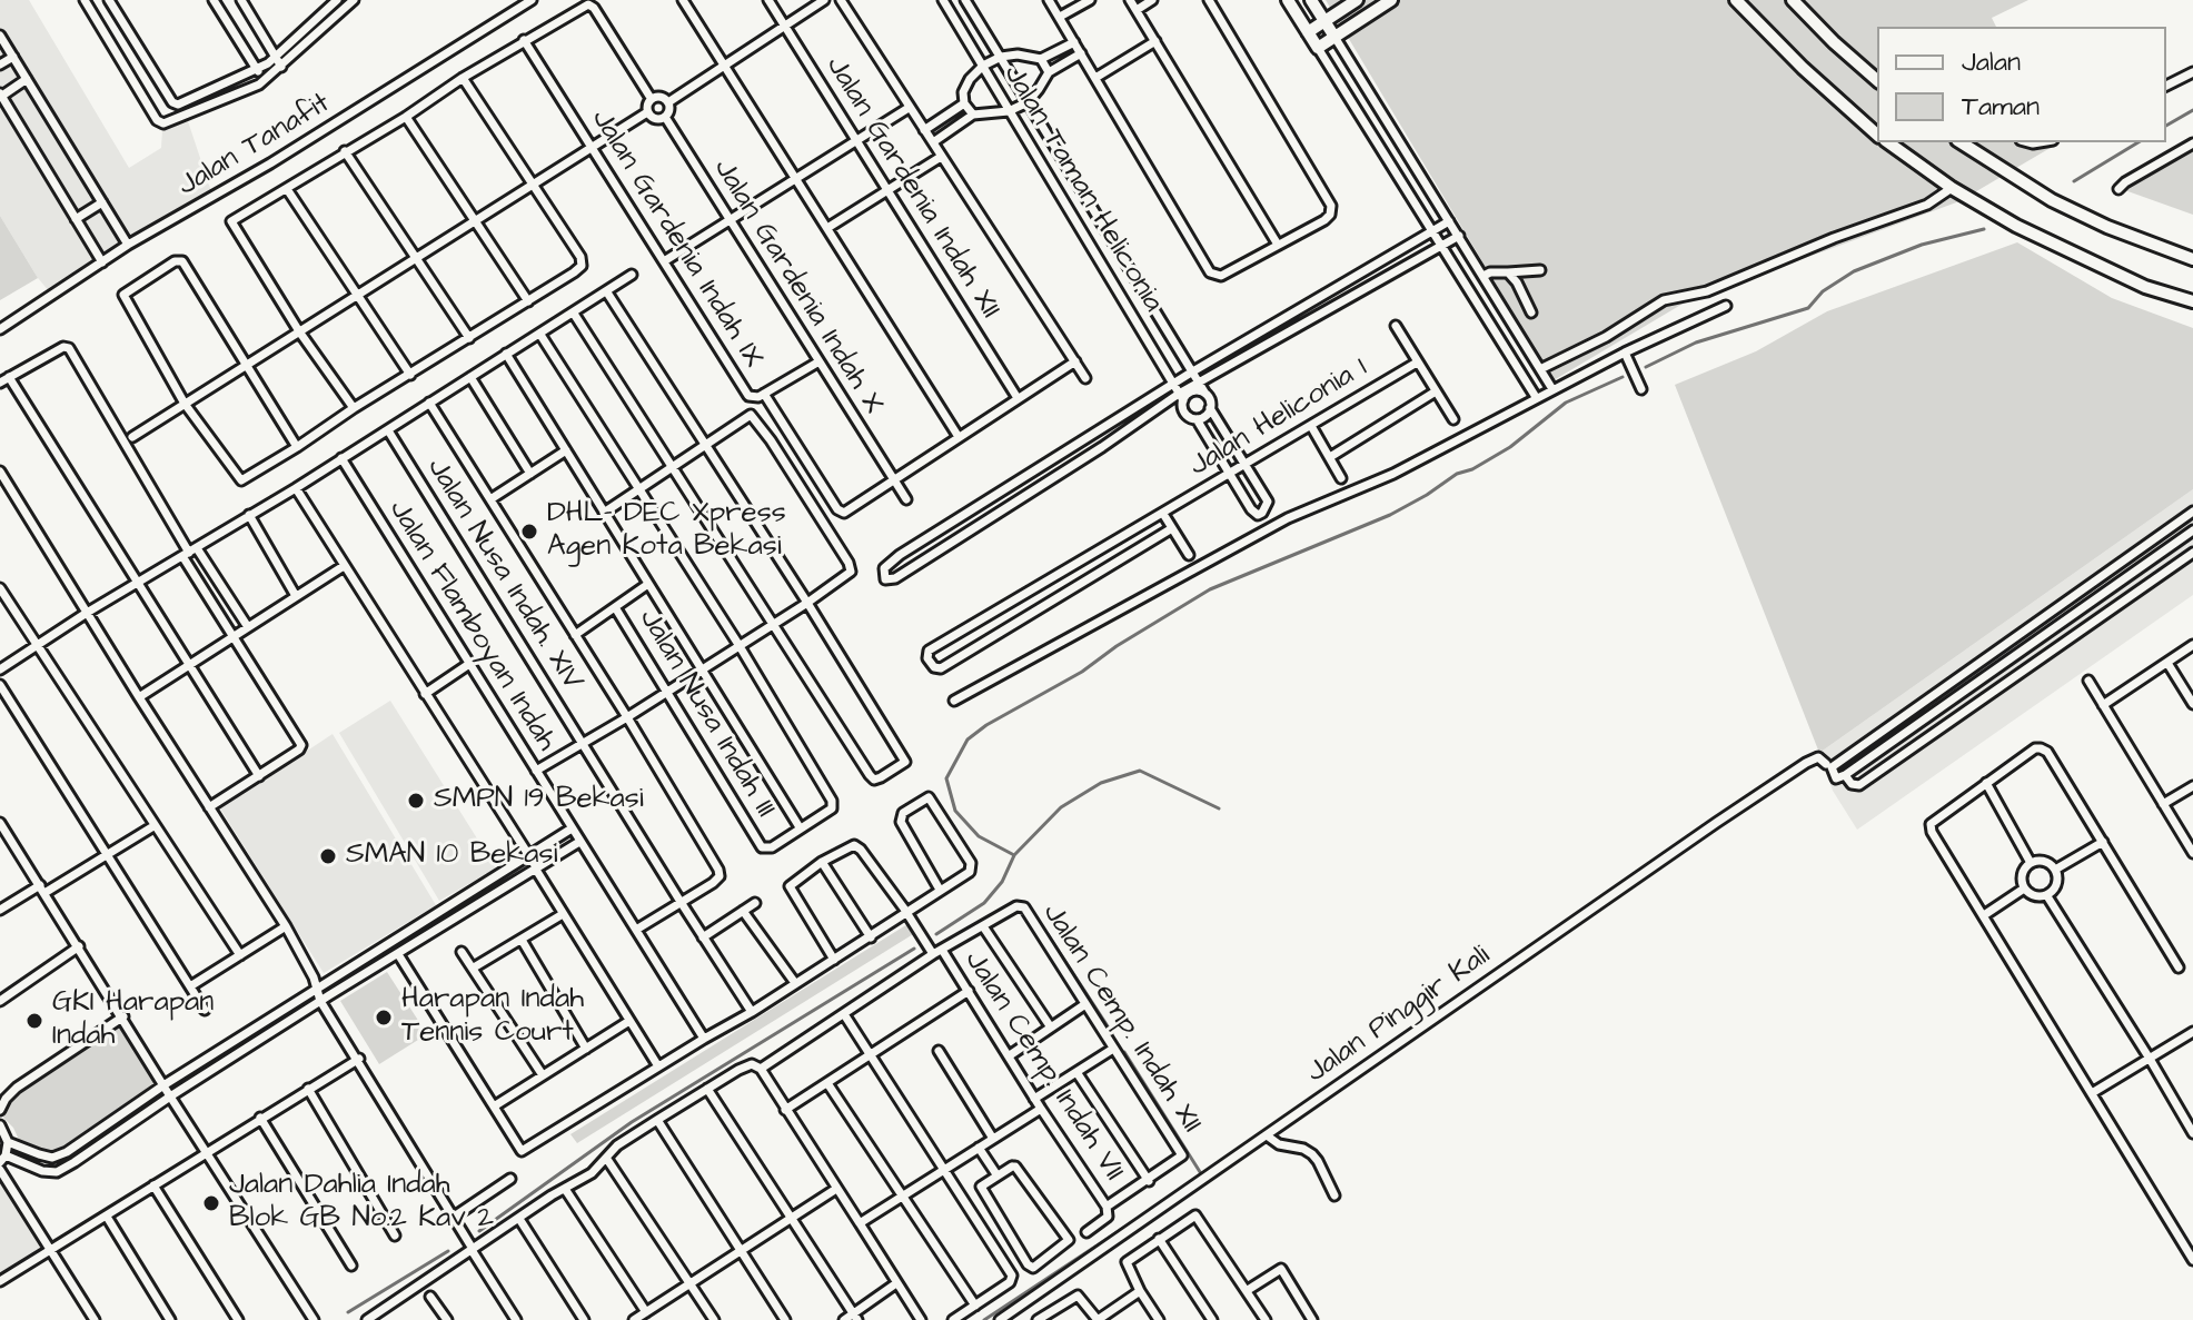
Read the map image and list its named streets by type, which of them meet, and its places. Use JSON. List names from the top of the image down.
{
  "streets": {
    "street": [
      "Jalan Tanafit",
      "Jalan Gardenia Indah XII",
      "Jalan Taman Heliconia",
      "Jalan Gardenia Indah IX",
      "Jalan Gardenia Indah X",
      "Jalan Heliconia 1",
      "Jalan Nusa Indah. XIV",
      "Jalan Flamboyan Indah",
      "Jalan Nusa Indah III",
      "Jalan Pinggir Kali",
      "Jalan Cemp. Indah XII",
      "Jalan Cemp. Indah VII"
    ]
  },
  "crossings": [
    ["Jalan Gardenia Indah IX", "Jalan Gardenia Indah X"],
    ["Jalan Cemp. Indah XII", "Jalan Cemp. Indah VII"]
  ],
  "places": [
    "DHL- DEC Xpress Agen Kota Bekasi",
    "SMPN 19 Bekasi",
    "SMAN 10 Bekasi",
    "Harapan Indah Tennis Court",
    "GKI Harapan Indah",
    "Jalan Dahlia Indah Blok GB No.2 Kav 2"
  ],
  "legend": ["Jalan", "Taman"]
}
